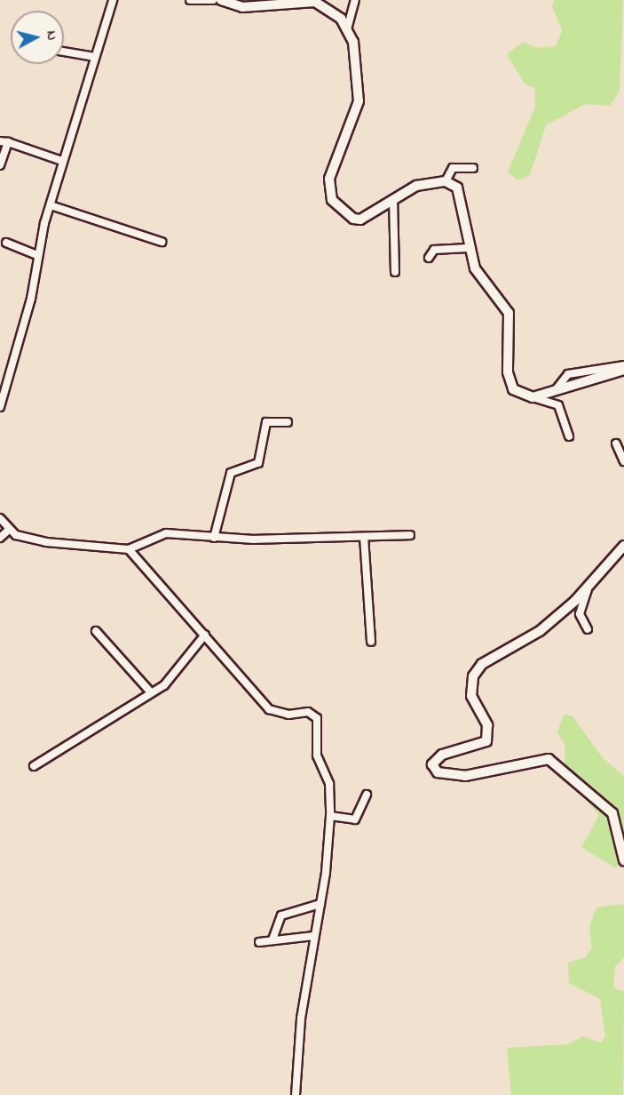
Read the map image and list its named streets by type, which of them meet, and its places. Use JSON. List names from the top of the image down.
{
  "north": "right"
}
